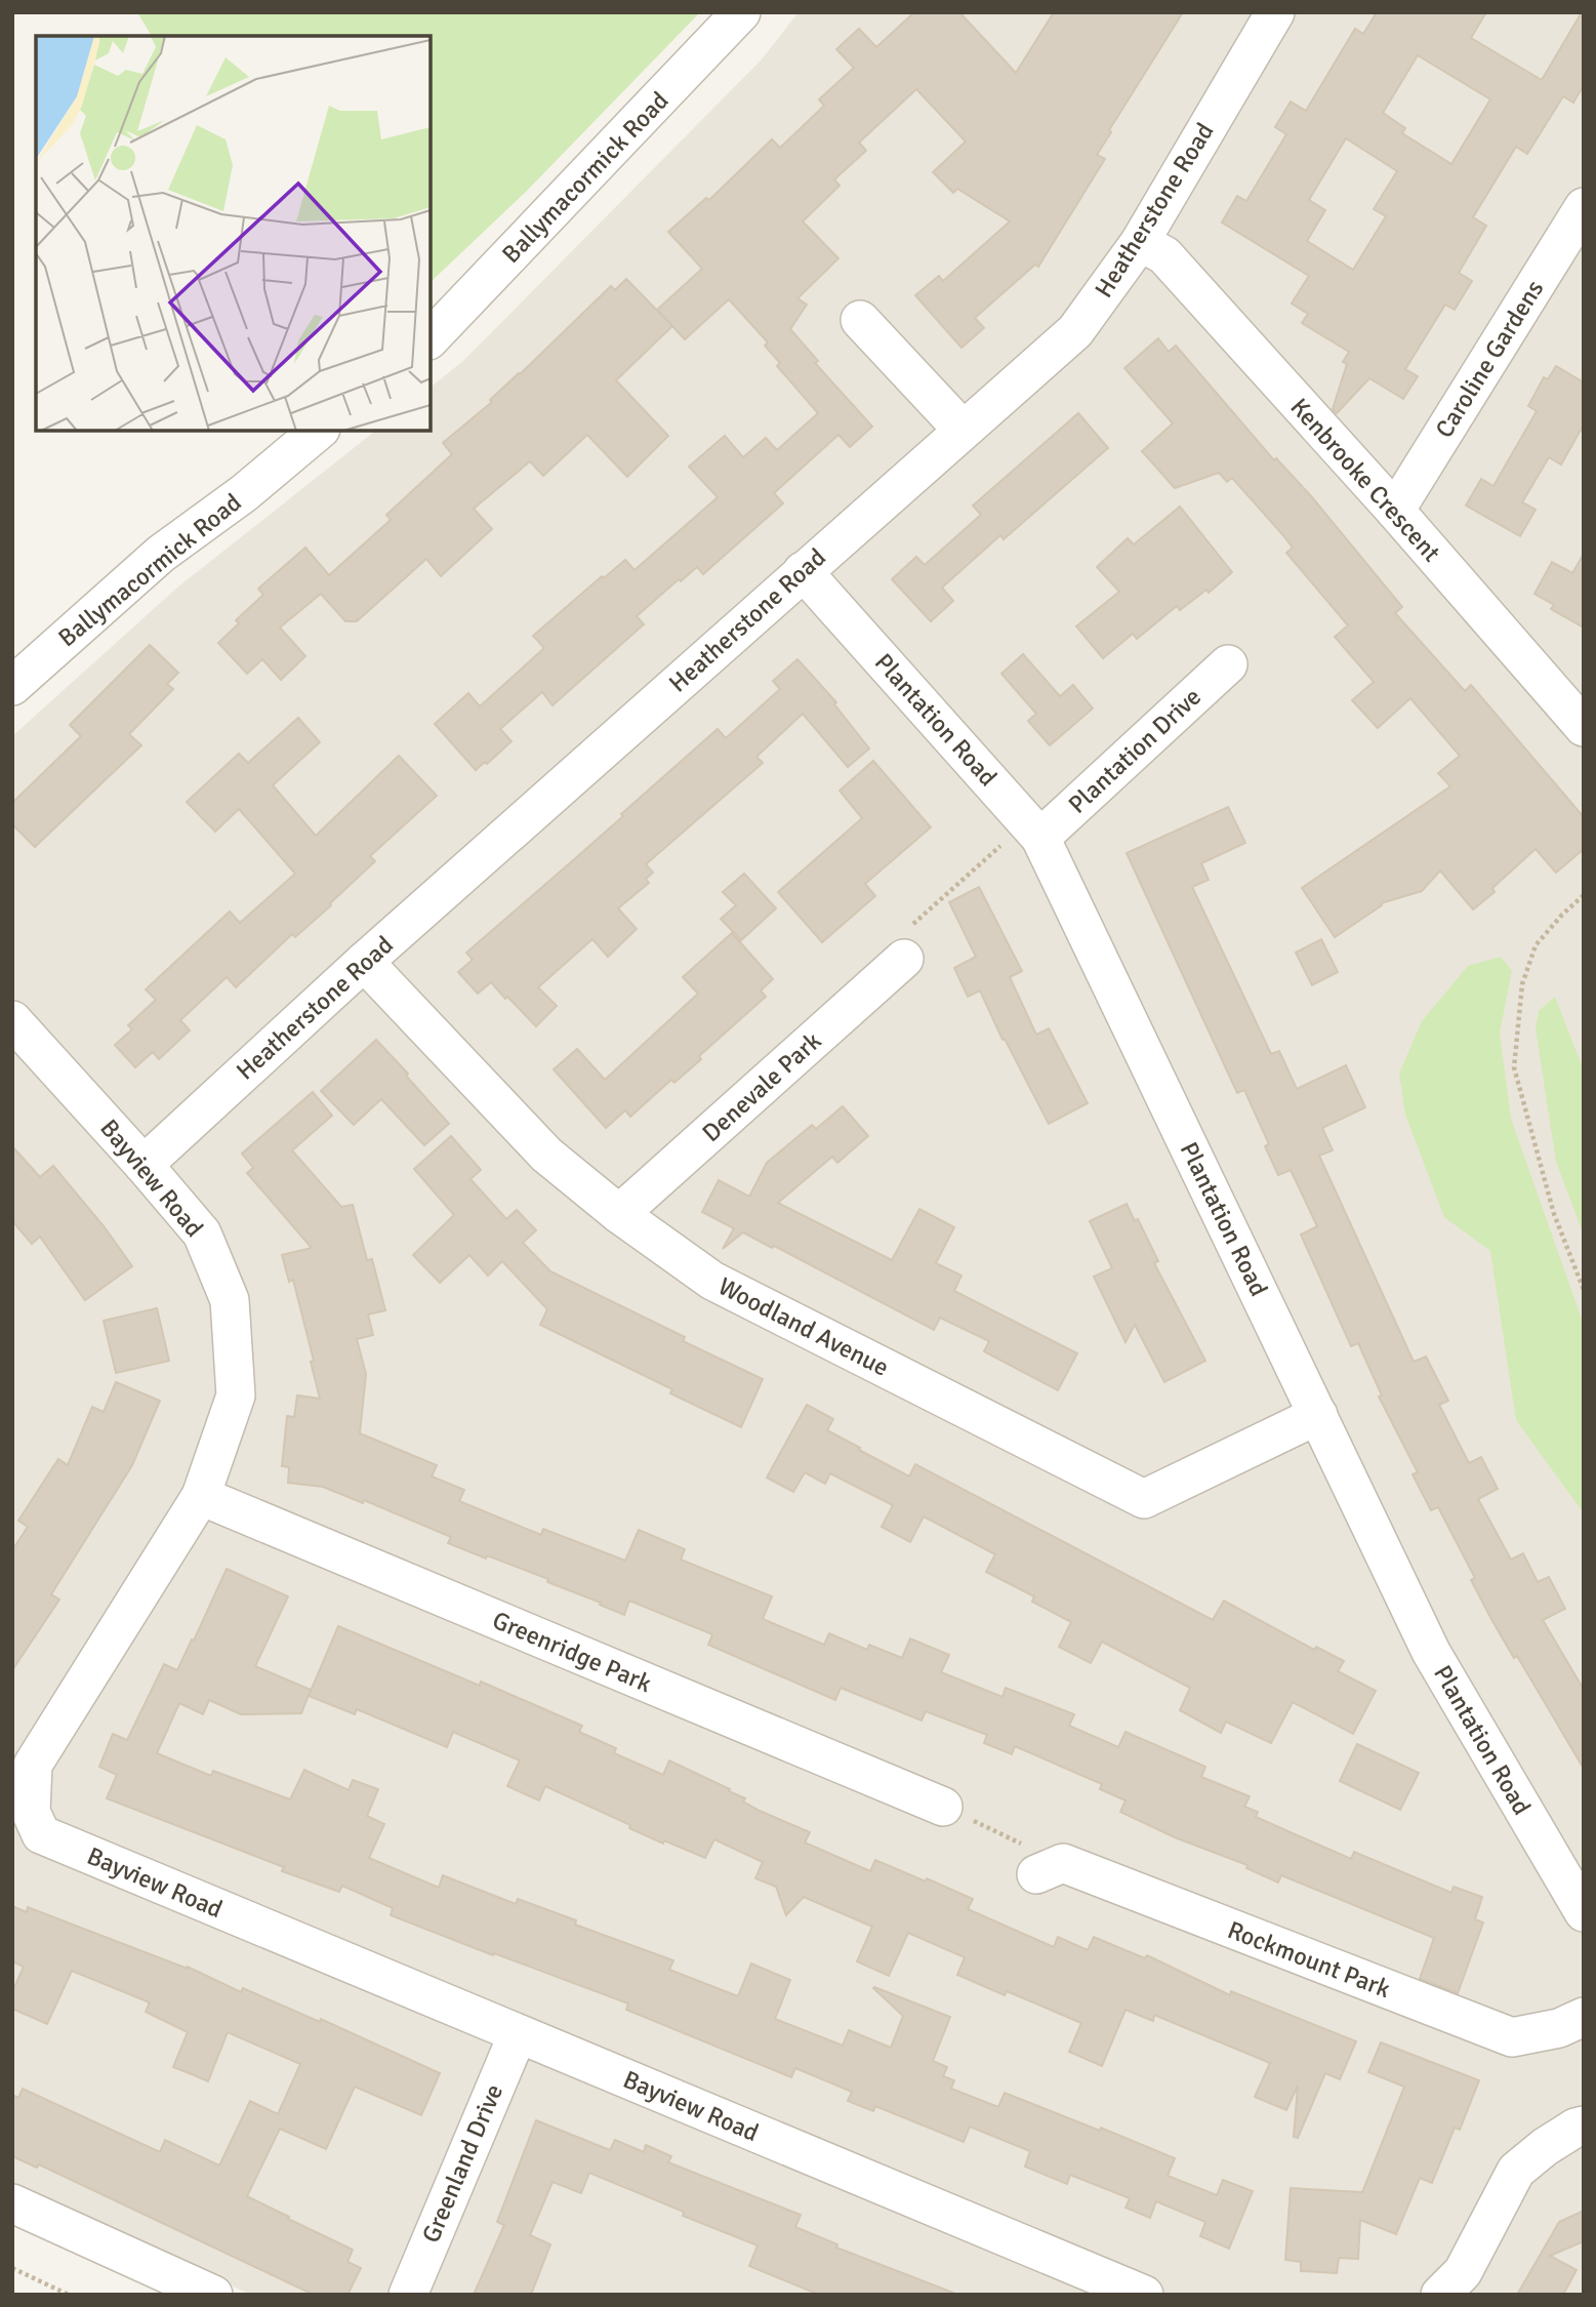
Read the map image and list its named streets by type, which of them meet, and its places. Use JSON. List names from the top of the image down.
{
  "streets": {
    "street": [
      "Ballymacormick Road",
      "Heatherstone Road",
      "Caroline Gardens",
      "Kenbrooke Crescent",
      "Plantation Road",
      "Plantation Drive",
      "Denevale Park",
      "Bayview Road",
      "Woodland Avenue",
      "Greenridge Park",
      "Rockmount Park",
      "Greenland Drive"
    ]
  },
  "crossings": [
    ["Heatherstone Road", "Kenbrooke Crescent"],
    ["Heatherstone Road", "Plantation Road"],
    ["Heatherstone Road", "Bayview Road"],
    ["Heatherstone Road", "Woodland Avenue"],
    ["Caroline Gardens", "Kenbrooke Crescent"],
    ["Plantation Road", "Plantation Drive"],
    ["Plantation Road", "Woodland Avenue"],
    ["Denevale Park", "Woodland Avenue"],
    ["Bayview Road", "Greenridge Park"],
    ["Bayview Road", "Greenland Drive"]
  ]
}
